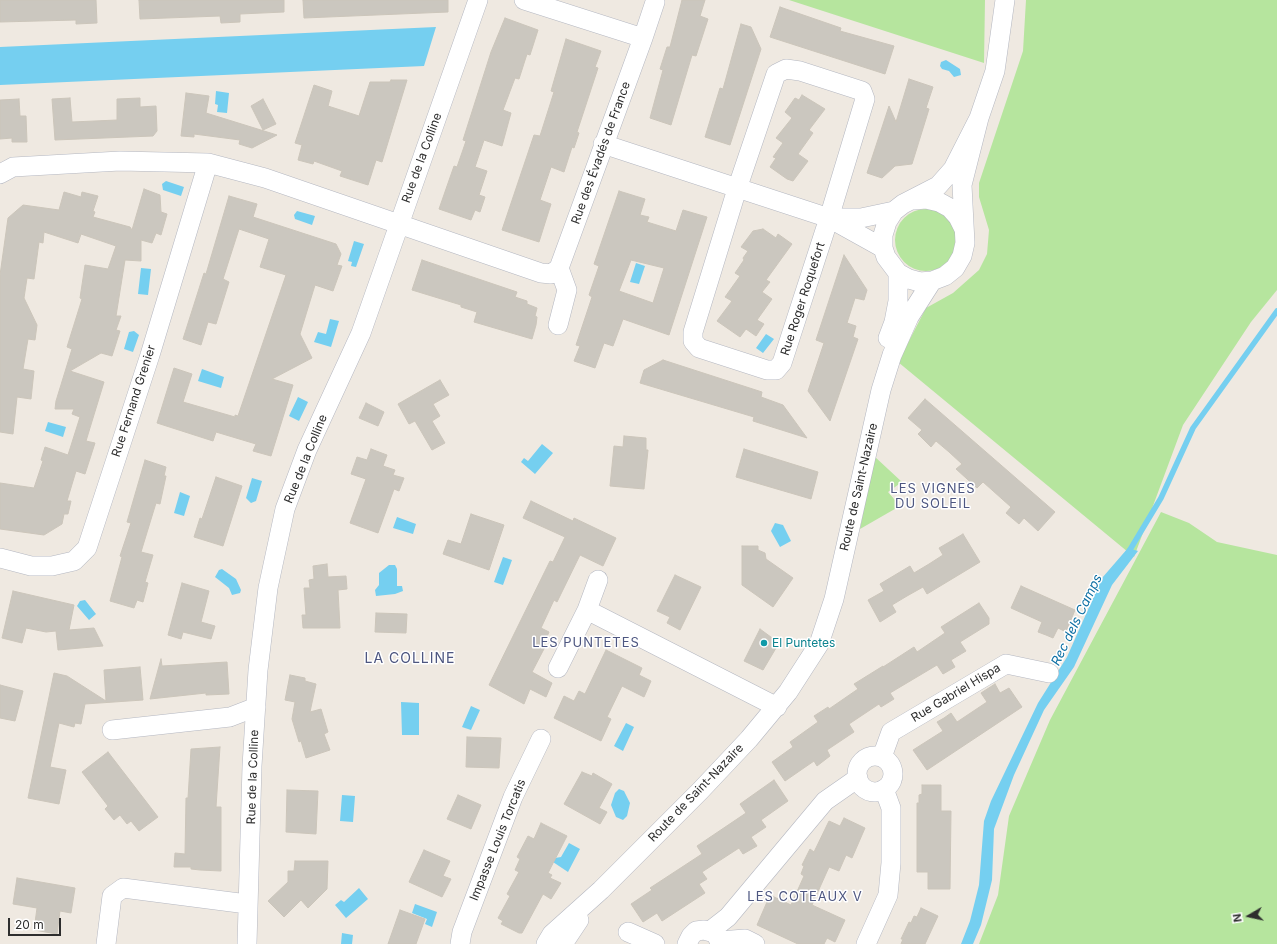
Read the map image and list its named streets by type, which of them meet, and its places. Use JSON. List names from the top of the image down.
{
  "streets": {
    "street": [
      "Rue des Évadés de France",
      "Rue de la Colline",
      "Rue Roger Roquefort",
      "Rue Fernand Grenier",
      "Route de Saint-Nazaire",
      "Rue Gabriel Hispa",
      "Impasse Louis Torcatis"
    ]
  },
  "districts": [
    "LES VIGNES DU SOLEIL",
    "LES PUNTETES",
    "LA COLLINE",
    "LES COTEAUX V"
  ],
  "water": ["Rec dels Camps"],
  "places": ["El Puntetes"],
  "scale_bar": "20 m",
  "north": "left"
}
